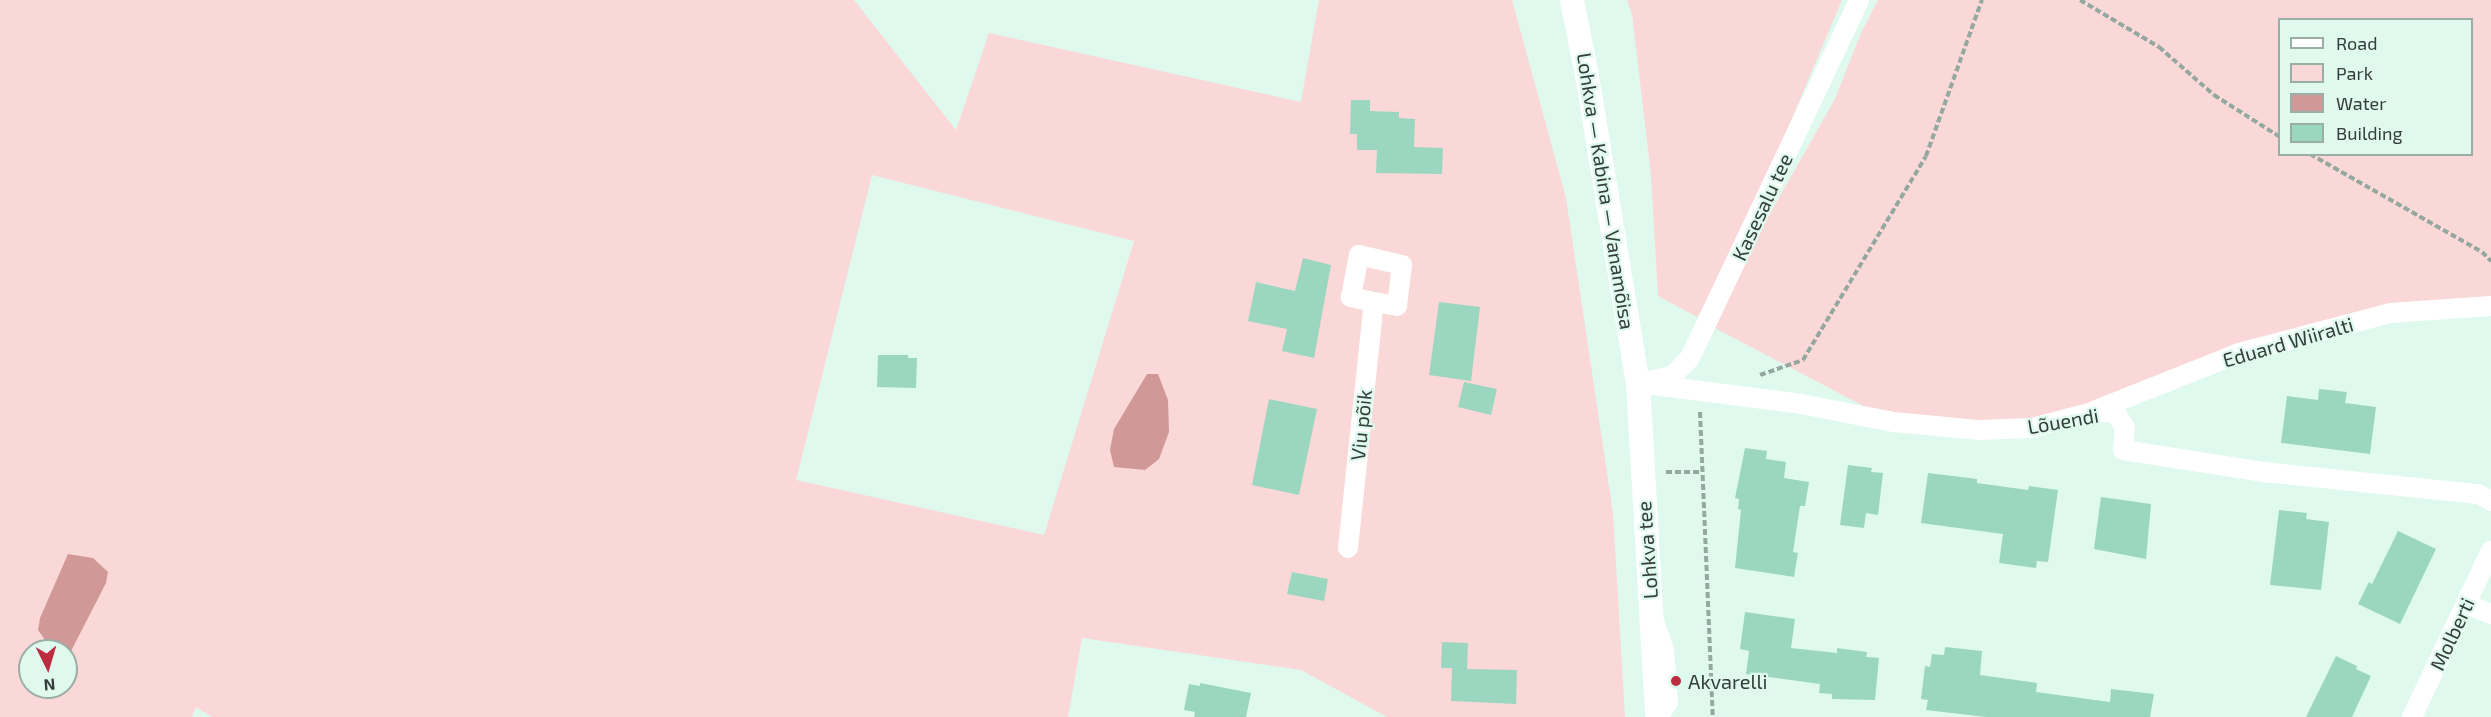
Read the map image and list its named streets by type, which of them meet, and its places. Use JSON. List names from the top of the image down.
{
  "streets": {
    "street": [
      "Lohkva — Kabina — Vanamõisa",
      "Kasesalu tee",
      "Eduard Wiiralti",
      "Lõuendi",
      "Viu põik",
      "Lohkva tee",
      "Molberti"
    ]
  },
  "crossings": [
    ["Lohkva — Kabina — Vanamõisa", "Kasesalu tee"],
    ["Lohkva — Kabina — Vanamõisa", "Lõuendi"],
    ["Lohkva — Kabina — Vanamõisa", "Lohkva tee"],
    ["Kasesalu tee", "Lõuendi"],
    ["Kasesalu tee", "Lohkva tee"],
    ["Eduard Wiiralti", "Lõuendi"],
    ["Lõuendi", "Lohkva tee"]
  ],
  "places": ["Akvarelli"],
  "legend": [
    "Road",
    "Park",
    "Water",
    "Building"
  ],
  "north": "bottom"
}
